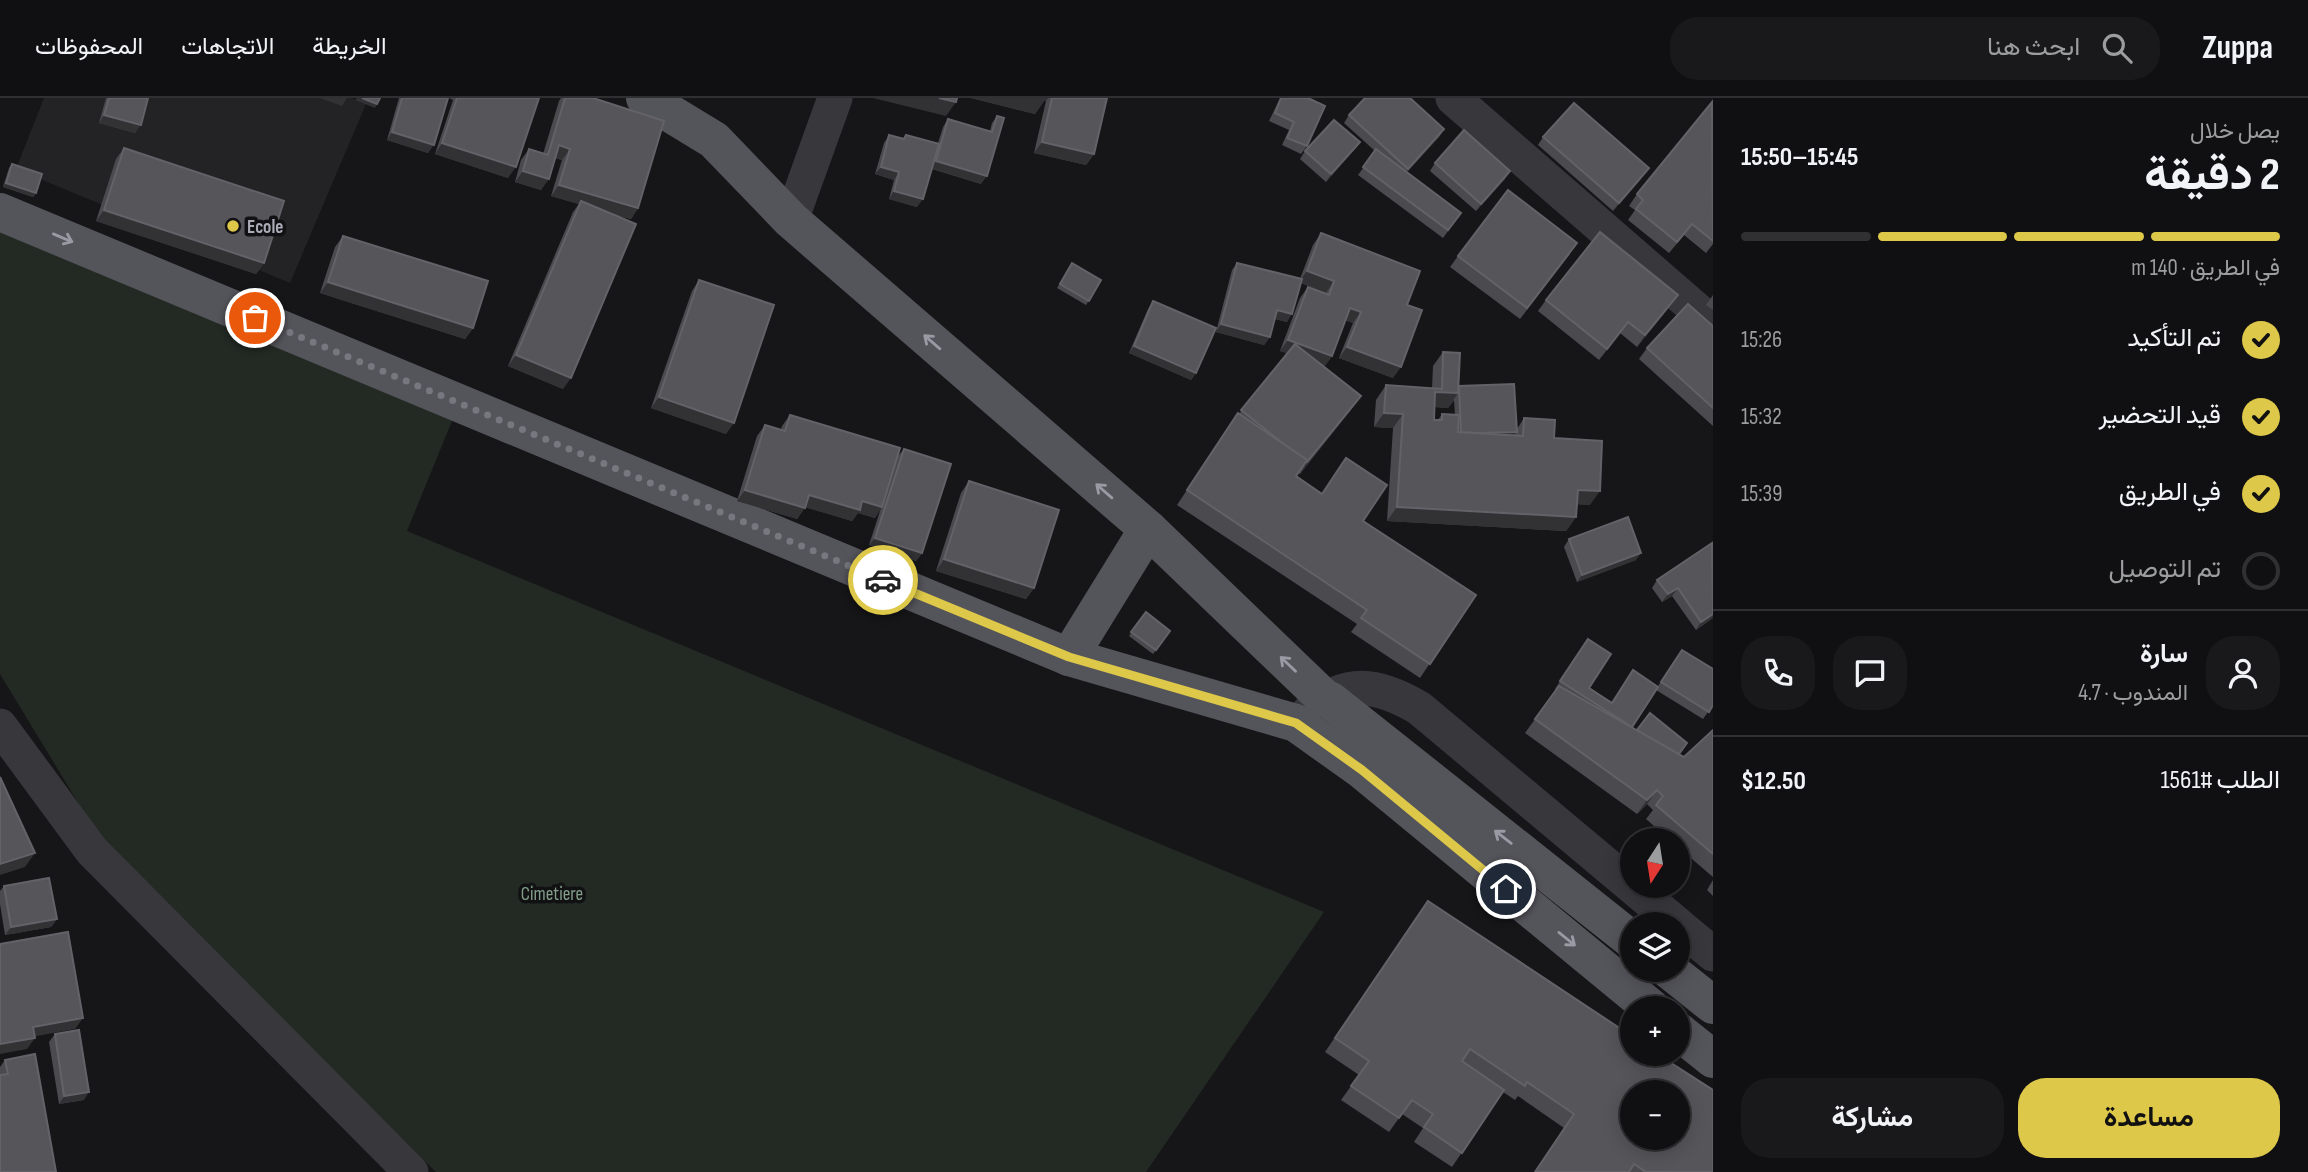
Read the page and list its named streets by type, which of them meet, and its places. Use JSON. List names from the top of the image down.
{
  "parks": ["Cimetiere"],
  "places": ["Ecole"],
  "north": "bottom",
  "page": {
    "header": "Zuppa",
    "search": "ابحث هنا",
    "nav": ["الخريطة", "الاتجاهات", "المحفوظات"],
    "heading": ["2 دقيقة", "يصل خلال", "15:45–15:50"],
    "panel": [
      "سارة",
      "المندوب · 4.7",
      "الطلب #1561",
      "$12.50"
    ],
    "bar": "في الطريق · 140 m",
    "list": [
      ["تم التأكيد", "15:26"],
      ["قيد التحضير", "15:32"],
      ["في الطريق", "15:39"],
      "تم التوصيل"
    ],
    "map_buttons": ["+", "−"],
    "buttons": ["مساعدة", "مشاركة"]
  }
}
